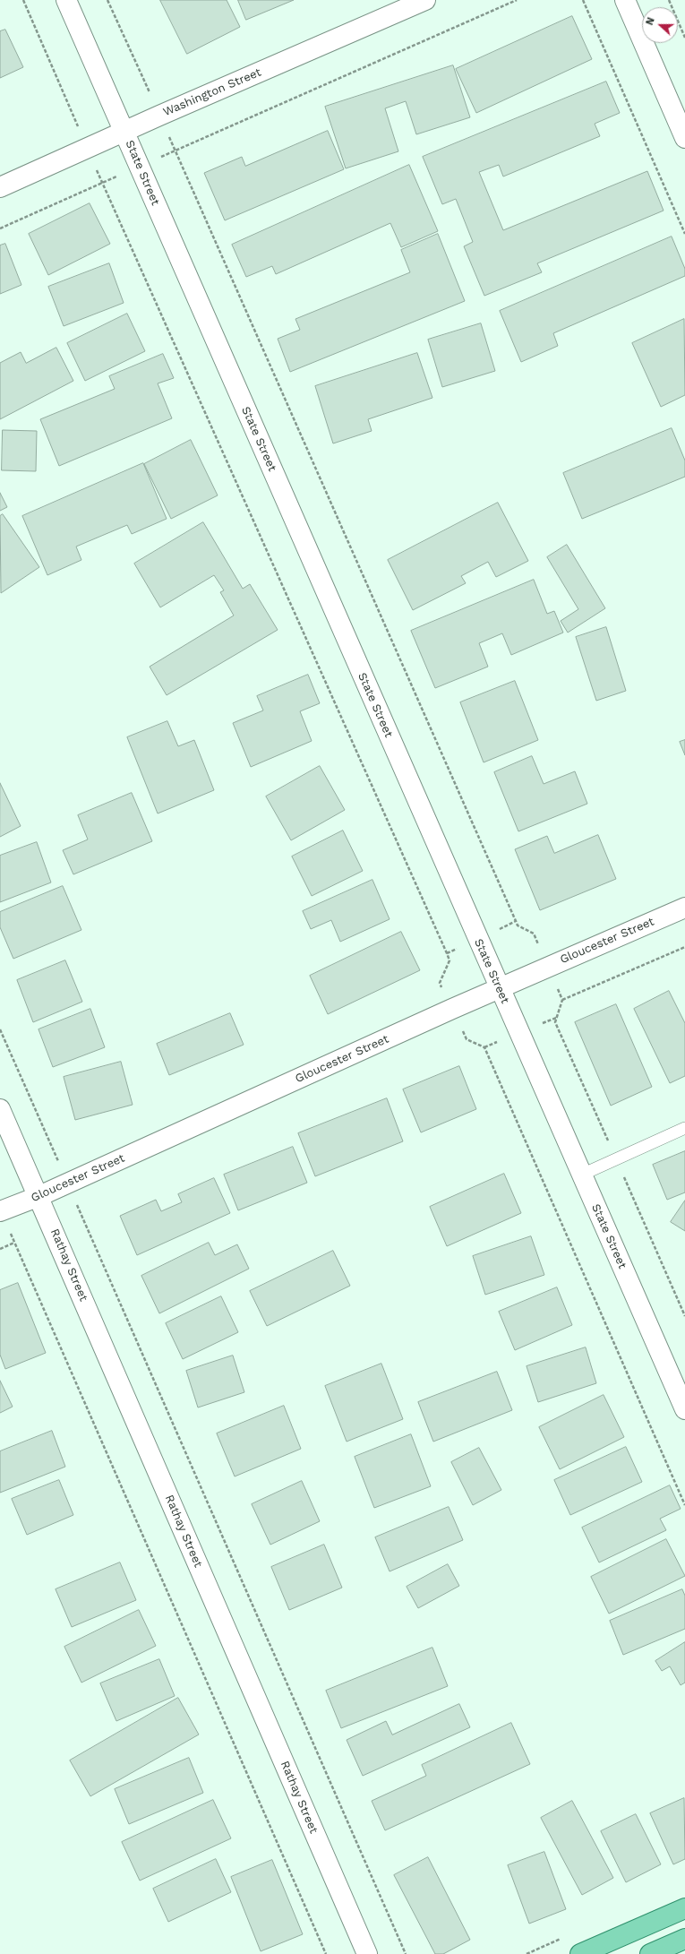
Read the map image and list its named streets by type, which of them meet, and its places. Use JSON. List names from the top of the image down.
{
  "streets": {
    "street": [
      "Washington Street",
      "State Street",
      "Gloucester Street",
      "Rathay Street"
    ]
  },
  "crossings": [
    ["Washington Street", "State Street"],
    ["State Street", "Gloucester Street"],
    ["Gloucester Street", "Rathay Street"]
  ],
  "north": "left"
}
